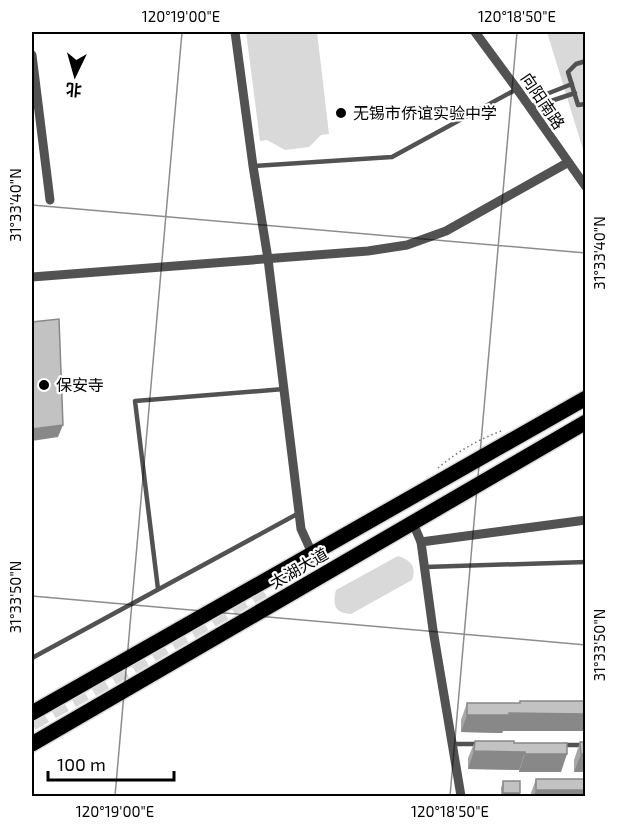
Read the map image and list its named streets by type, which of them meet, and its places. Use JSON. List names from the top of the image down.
{
  "streets": {
    "main road": ["太湖大道"],
    "street": ["向阳南路"]
  },
  "places": ["无锡市侨谊实验中学", "保安寺"],
  "scale_bar": "100 m",
  "north": "bottom",
  "coordinates": [
    "120°19'00\"E",
    "120°18'50\"E",
    "31°33'40\"N",
    "31°33'50\"N"
  ]
}
